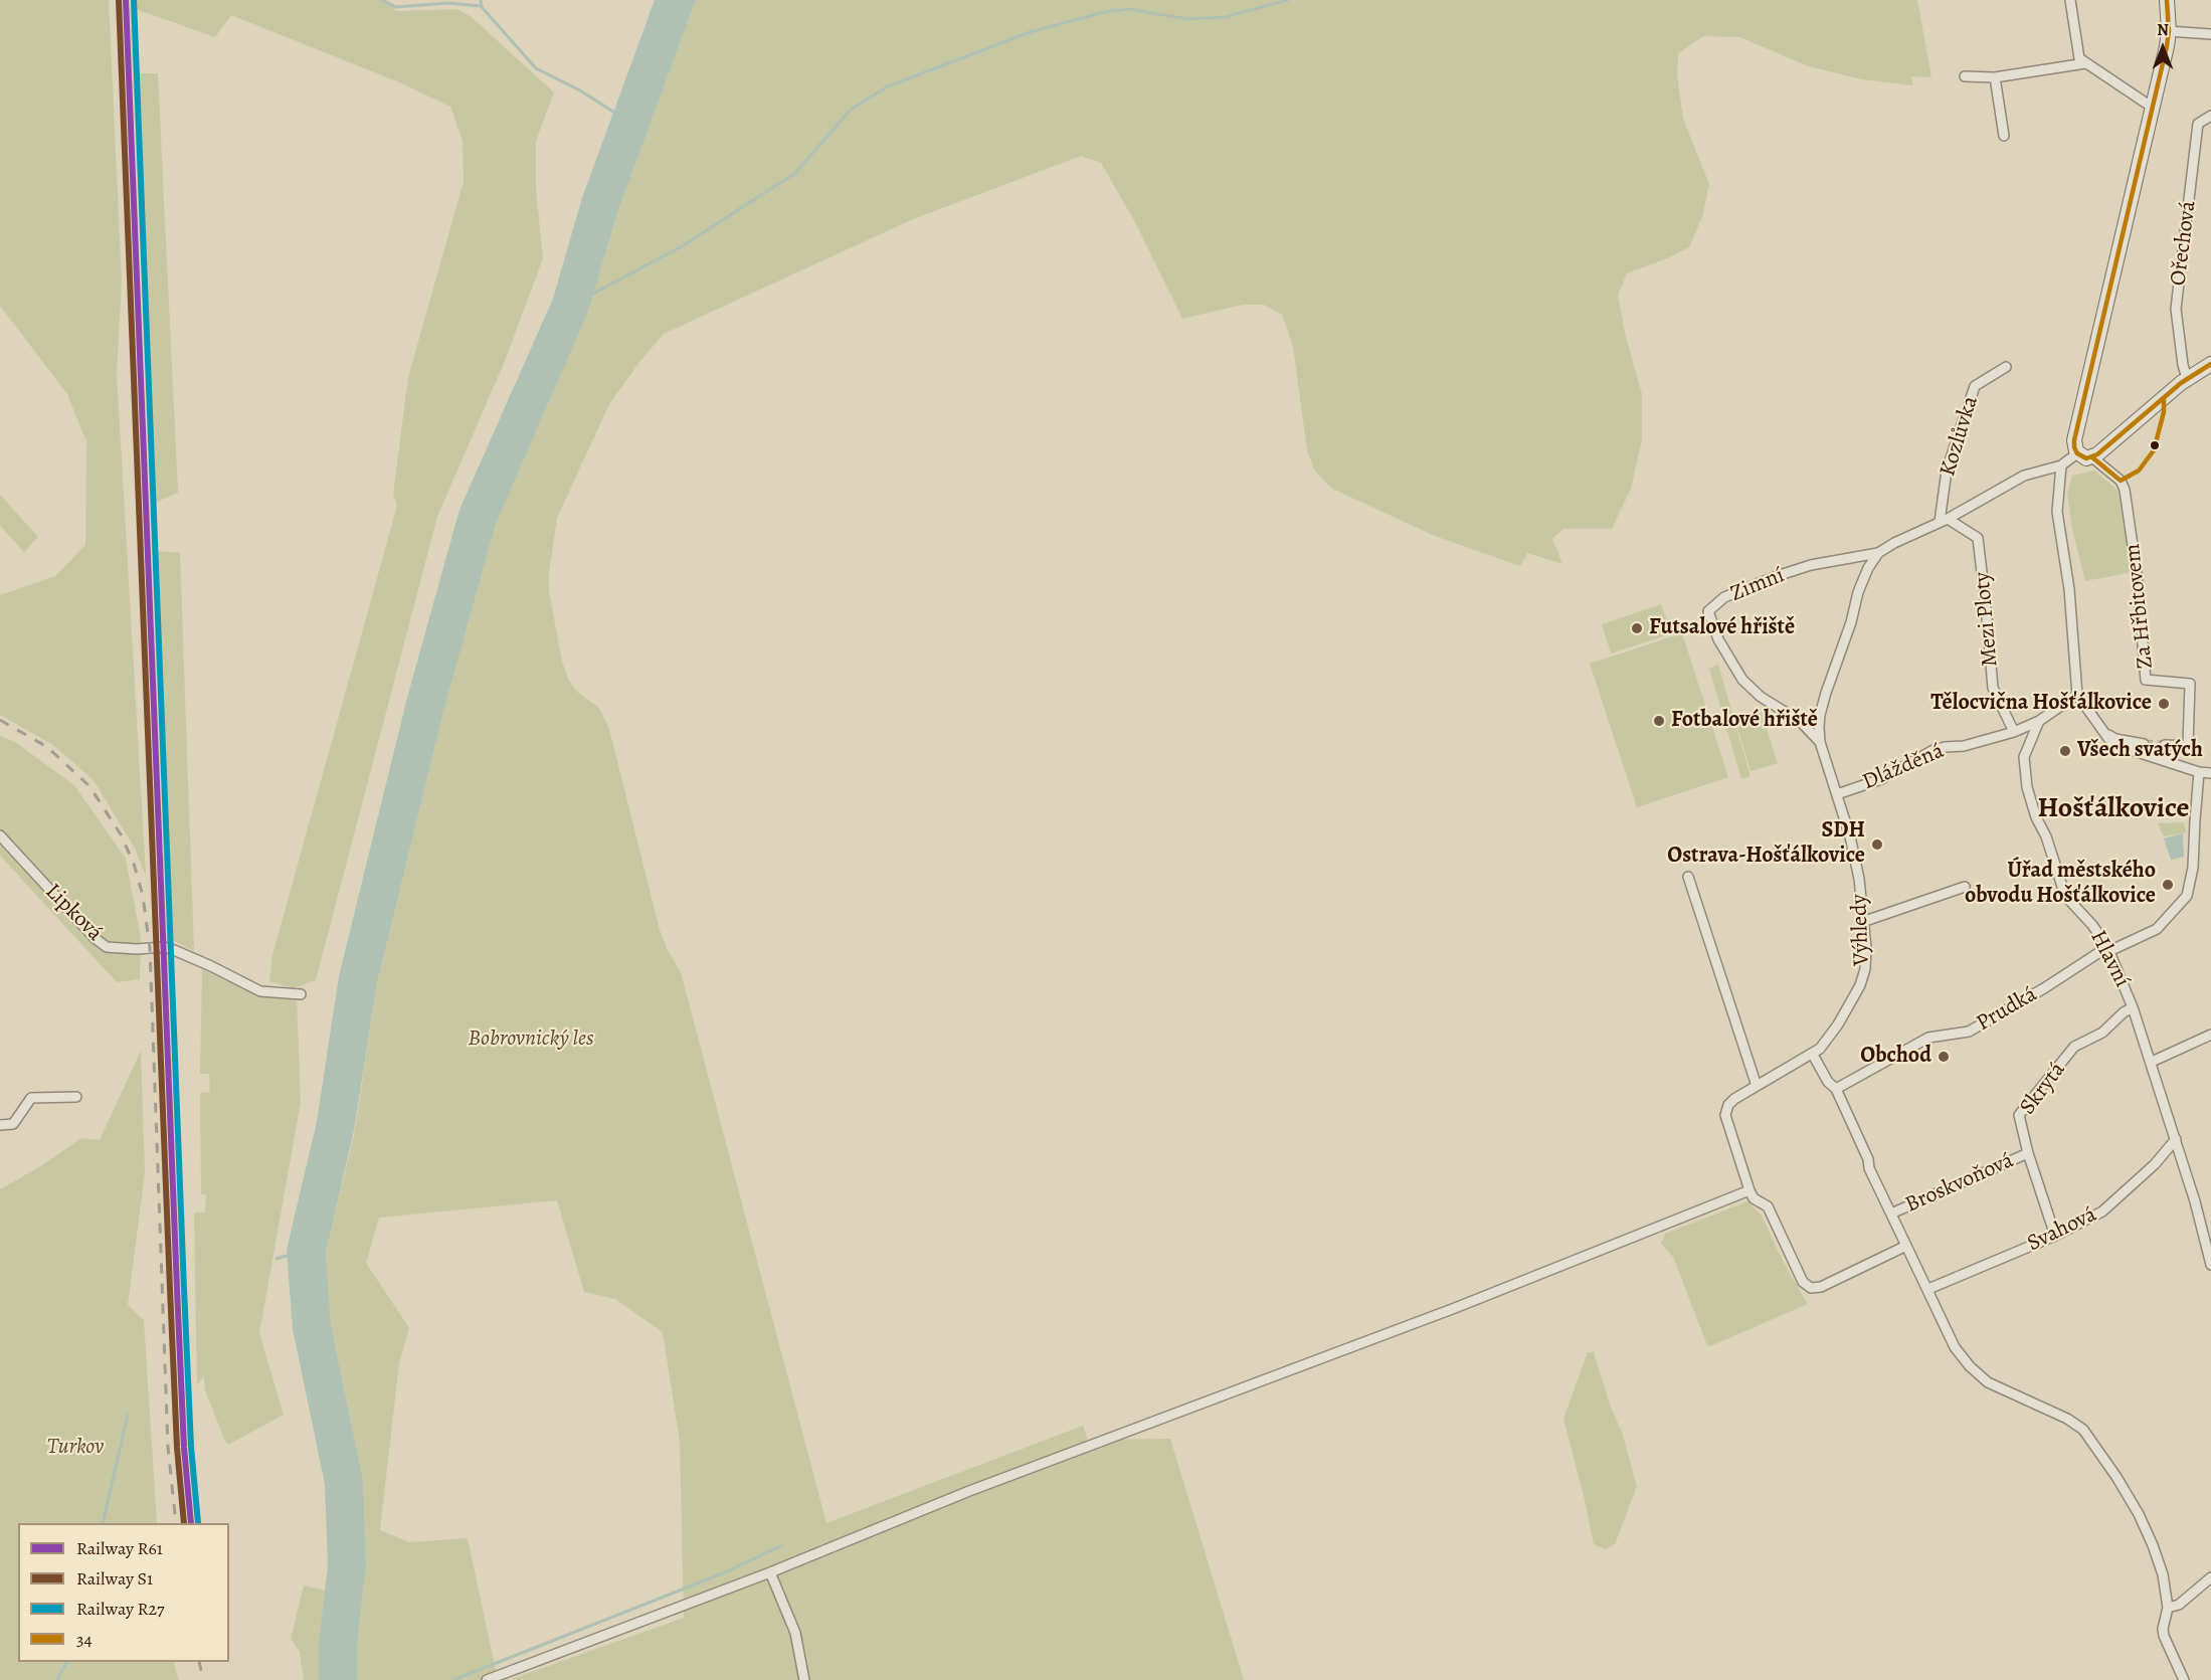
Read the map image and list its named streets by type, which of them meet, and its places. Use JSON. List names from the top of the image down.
{
  "streets": {
    "street": [
      "Ořechová",
      "Kozlůvka",
      "Zimní",
      "Za Hřbitovem",
      "Mezi Ploty",
      "Dlážděná",
      "Lipková",
      "Výhledy",
      "Hlavní",
      "Prudká",
      "Skrytá",
      "Broskvoňová",
      "Svahová"
    ]
  },
  "crossings": [
    ["Kozlůvka", "Mezi Ploty"],
    ["Zimní", "Výhledy"],
    ["Mezi Ploty", "Dlážděná"],
    ["Dlážděná", "Výhledy"],
    ["Dlážděná", "Hlavní"],
    ["Hlavní", "Prudká"],
    ["Hlavní", "Skrytá"],
    ["Hlavní", "Svahová"],
    ["Skrytá", "Broskvoňová"],
    ["Skrytá", "Svahová"]
  ],
  "districts": ["Hošťálkovice"],
  "parks": ["Bobrovnický les", "Turkov"],
  "places": [
    "Futsalové hřiště",
    "Tělocvična Hošťálkovice",
    "Fotbalové hřiště",
    "Všech svatých",
    "SDH Ostrava-Hošťálkovice",
    "Úřad městského obvodu Hošťálkovice",
    "Obchod"
  ],
  "lines": [
    "rail line R61",
    "rail line S1",
    "rail line R27",
    "transit line 34"
  ],
  "legend": [
    "Railway R61",
    "Railway S1",
    "Railway R27",
    "34"
  ],
  "north": "top"
}
